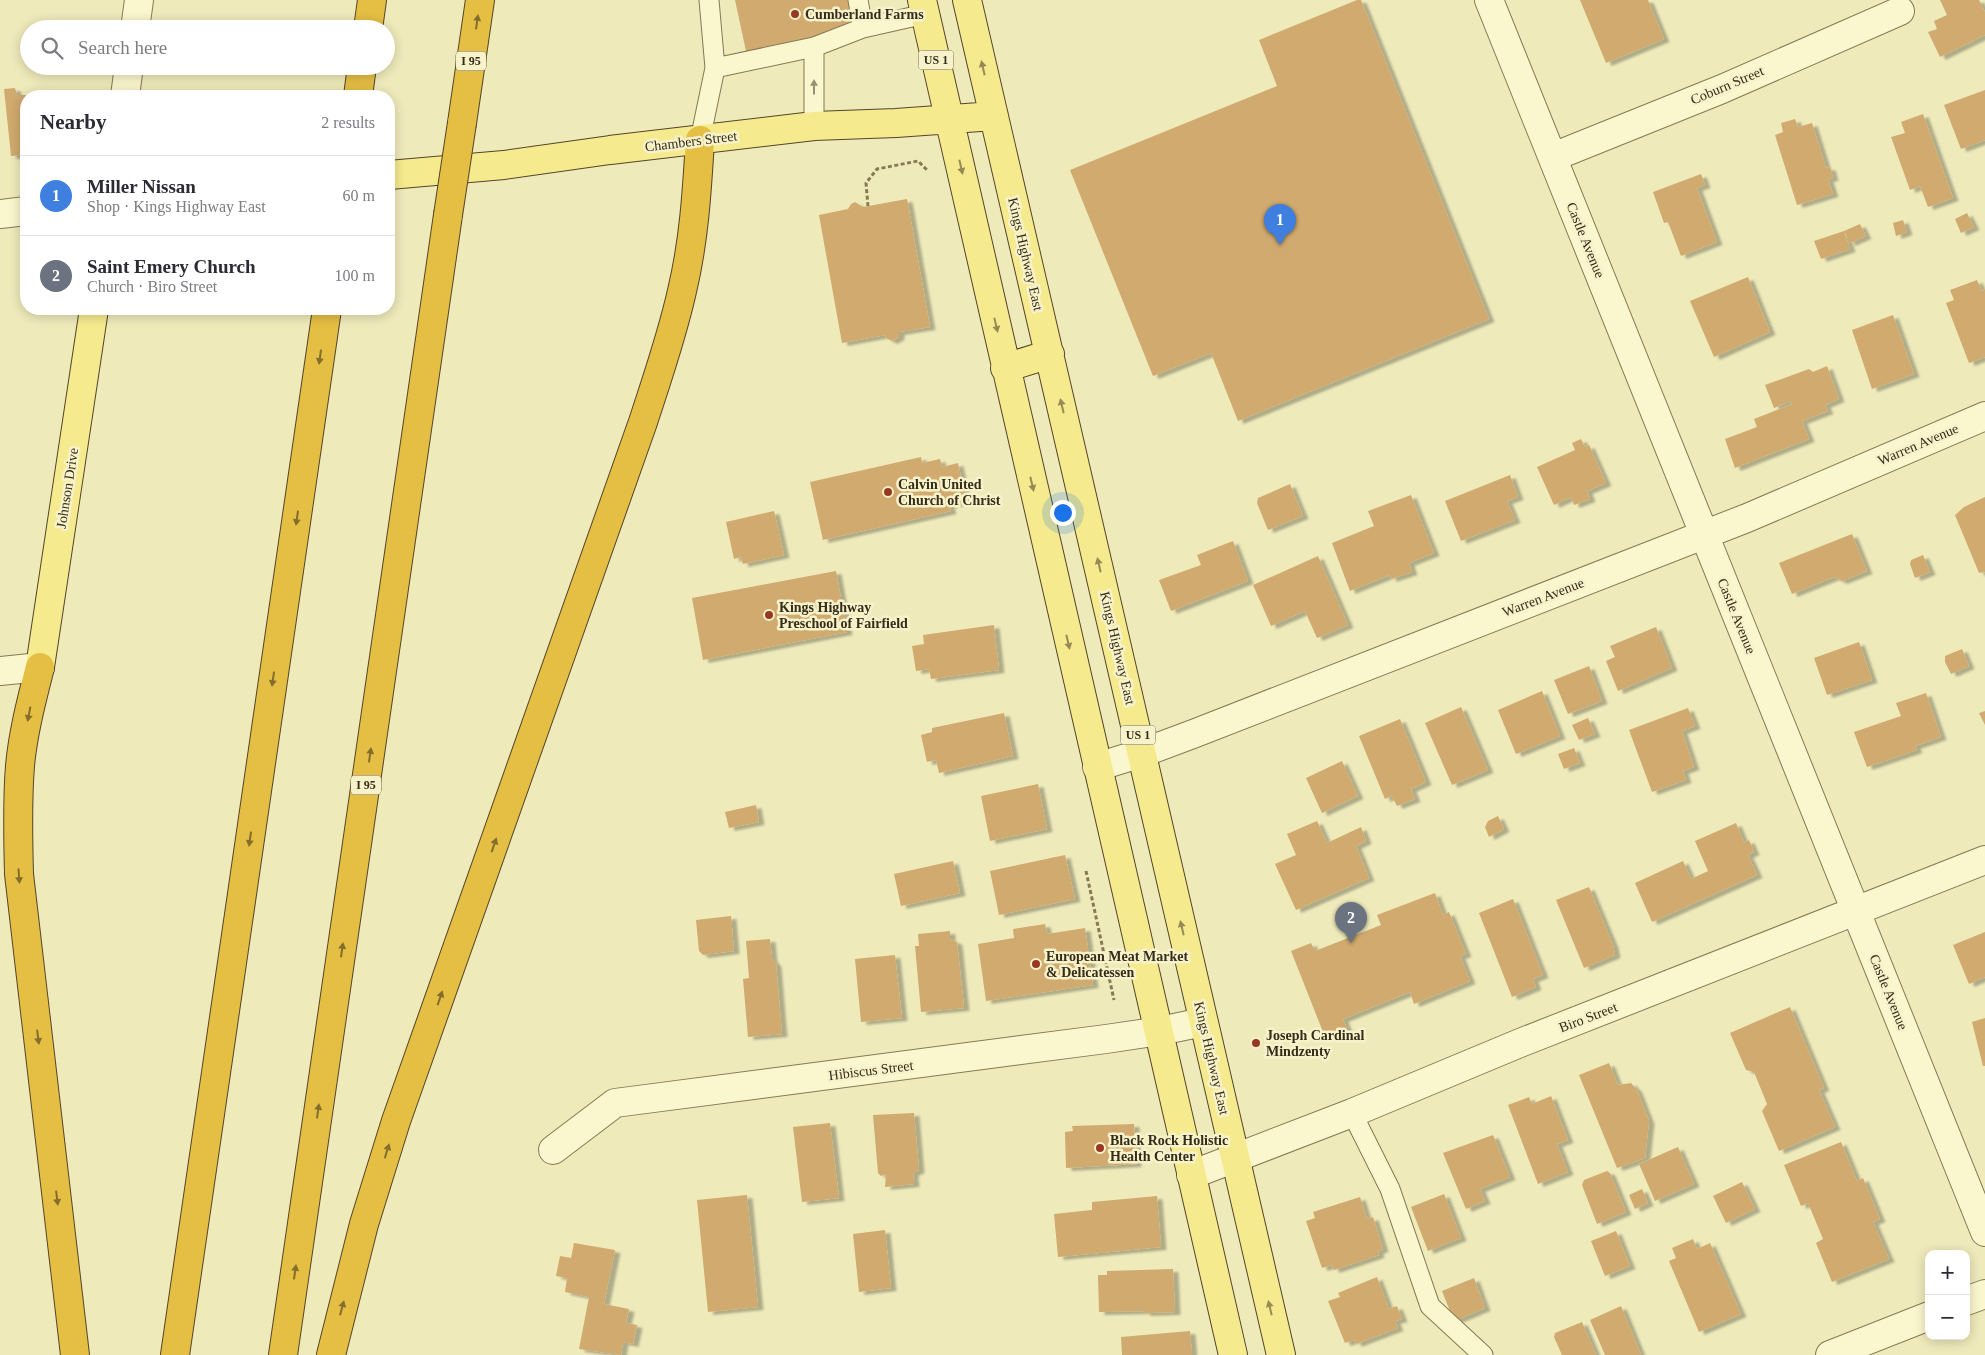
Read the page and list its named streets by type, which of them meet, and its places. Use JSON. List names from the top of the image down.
{
  "streets": {
    "highway": ["I 95"],
    "main road": [
      "US 1",
      "Chambers Street",
      "Kings Highway East",
      "Johnson Drive"
    ],
    "street": [
      "Coburn Street",
      "Castle Avenue",
      "Warren Avenue",
      "Biro Street",
      "Hibiscus Street"
    ]
  },
  "crossings": [
    ["US 1", "Chambers Street"],
    ["US 1", "Warren Avenue"],
    ["US 1", "Biro Street"],
    ["US 1", "Hibiscus Street"],
    ["Coburn Street", "Castle Avenue"],
    ["Chambers Street", "Kings Highway East"],
    ["Castle Avenue", "Warren Avenue"],
    ["Castle Avenue", "Biro Street"],
    ["Kings Highway East", "Warren Avenue"],
    ["Kings Highway East", "Biro Street"],
    ["Kings Highway East", "Hibiscus Street"]
  ],
  "places": [
    "Cumberland Farms",
    "Calvin United Church of Christ",
    "Kings Highway Preschool of Fairfield",
    "European Meat Market & Delicatessen",
    "Joseph Cardinal Mindzenty",
    "Black Rock Holistic Health Center"
  ],
  "page": {
    "search": "Search here",
    "heading": ["Nearby", "2 results"],
    "list": [
      {
        "mark": "1",
        "name": "Miller Nissan",
        "note": "Shop · Kings Highway East",
        "value": "60 m"
      },
      {
        "mark": "2",
        "name": "Saint Emery Church",
        "note": "Church · Biro Street",
        "value": "100 m"
      }
    ],
    "pins": ["1", "2"],
    "map_buttons": ["+", "−"]
  }
}
